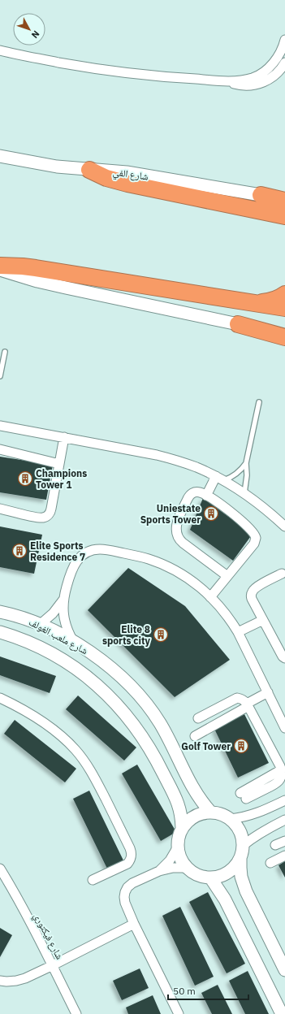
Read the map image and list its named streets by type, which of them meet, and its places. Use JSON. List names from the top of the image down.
{
  "streets": {
    "street": ["شارع الفي", "شارع ملعب الغولف", "شارع فيكتوري"]
  },
  "places": {
    "building": [
      "Champions Tower 1",
      "Uniestate Sports Tower",
      "Elite Sports Residence 7",
      "Elite 8 sports city",
      "Golf Tower"
    ]
  },
  "scale_bar": "50 m",
  "north": "bottom right"
}
